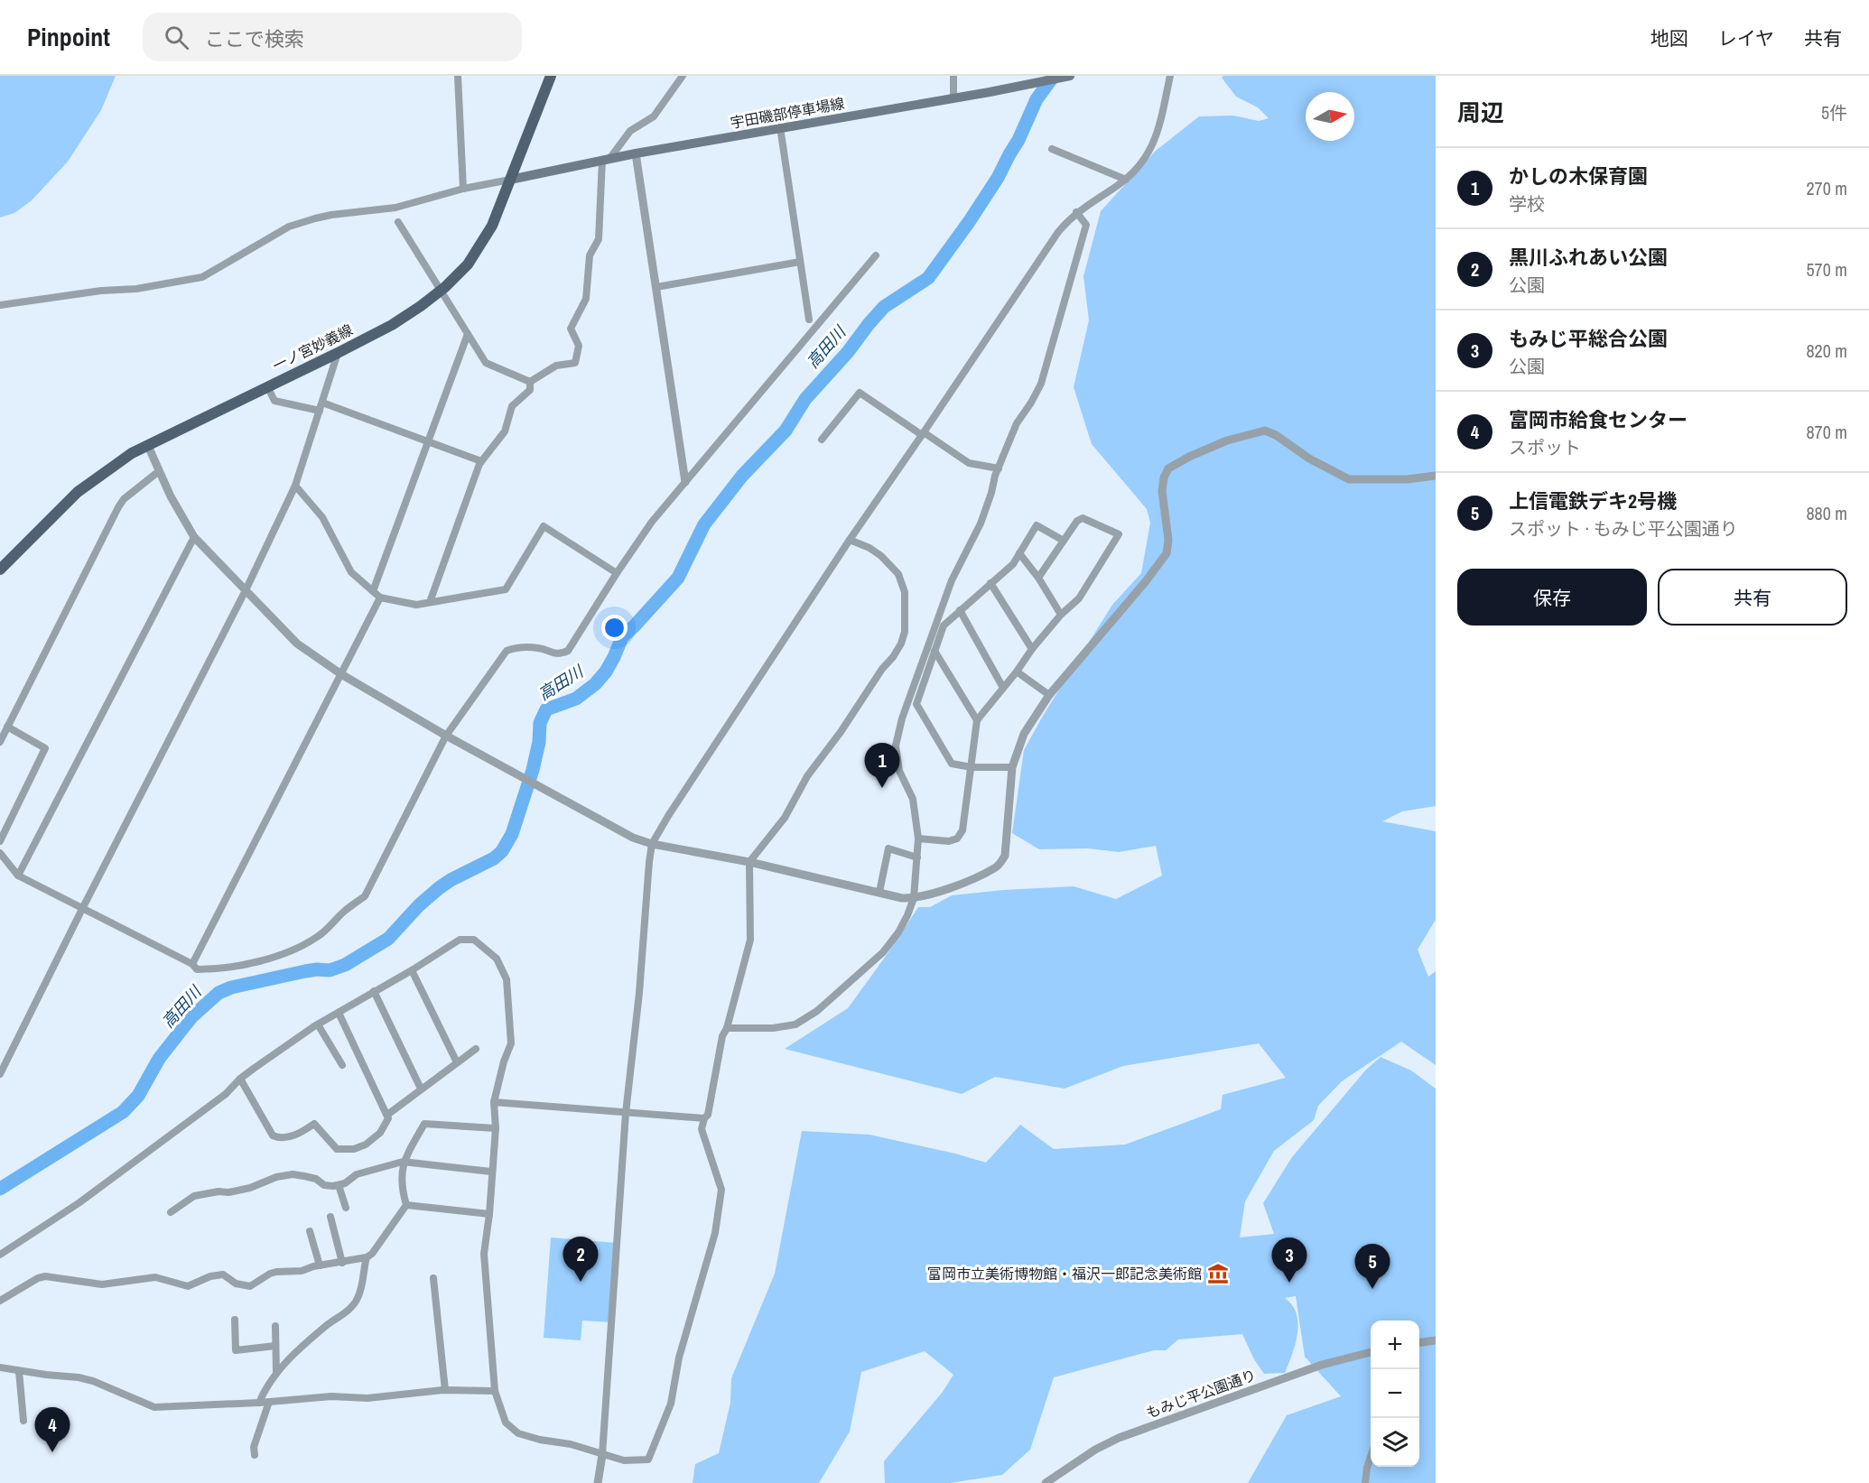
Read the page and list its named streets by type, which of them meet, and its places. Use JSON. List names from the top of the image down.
{
  "streets": {
    "main road": ["宇田磯部停車場線", "一ノ宮妙義線"],
    "street": ["もみじ平公園通り"]
  },
  "crossings": [
    ["宇田磯部停車場線", "一ノ宮妙義線"]
  ],
  "water": ["高田川"],
  "places": {
    "museum": ["富岡市立美術博物館・福沢一郎記念美術館"]
  },
  "north": "right",
  "page": {
    "header": "Pinpoint",
    "search": "ここで検索",
    "nav": ["地図", "レイヤ", "共有"],
    "heading": ["周辺", "5件"],
    "list": [
      {
        "mark": "1",
        "name": "かしの木保育園",
        "note": "学校",
        "value": "270 m"
      },
      {
        "mark": "2",
        "name": "黒川ふれあい公園",
        "note": "公園",
        "value": "570 m"
      },
      {
        "mark": "3",
        "name": "もみじ平総合公園",
        "note": "公園",
        "value": "820 m"
      },
      {
        "mark": "4",
        "name": "富岡市給食センター",
        "note": "スポット",
        "value": "870 m"
      },
      {
        "mark": "5",
        "name": "上信電鉄デキ2号機",
        "note": "スポット · もみじ平公園通り",
        "value": "880 m"
      }
    ],
    "buttons": ["保存", "共有"],
    "pins": [
      "1",
      "2",
      "3",
      "5",
      "4"
    ],
    "map_buttons": ["+", "−"]
  }
}
